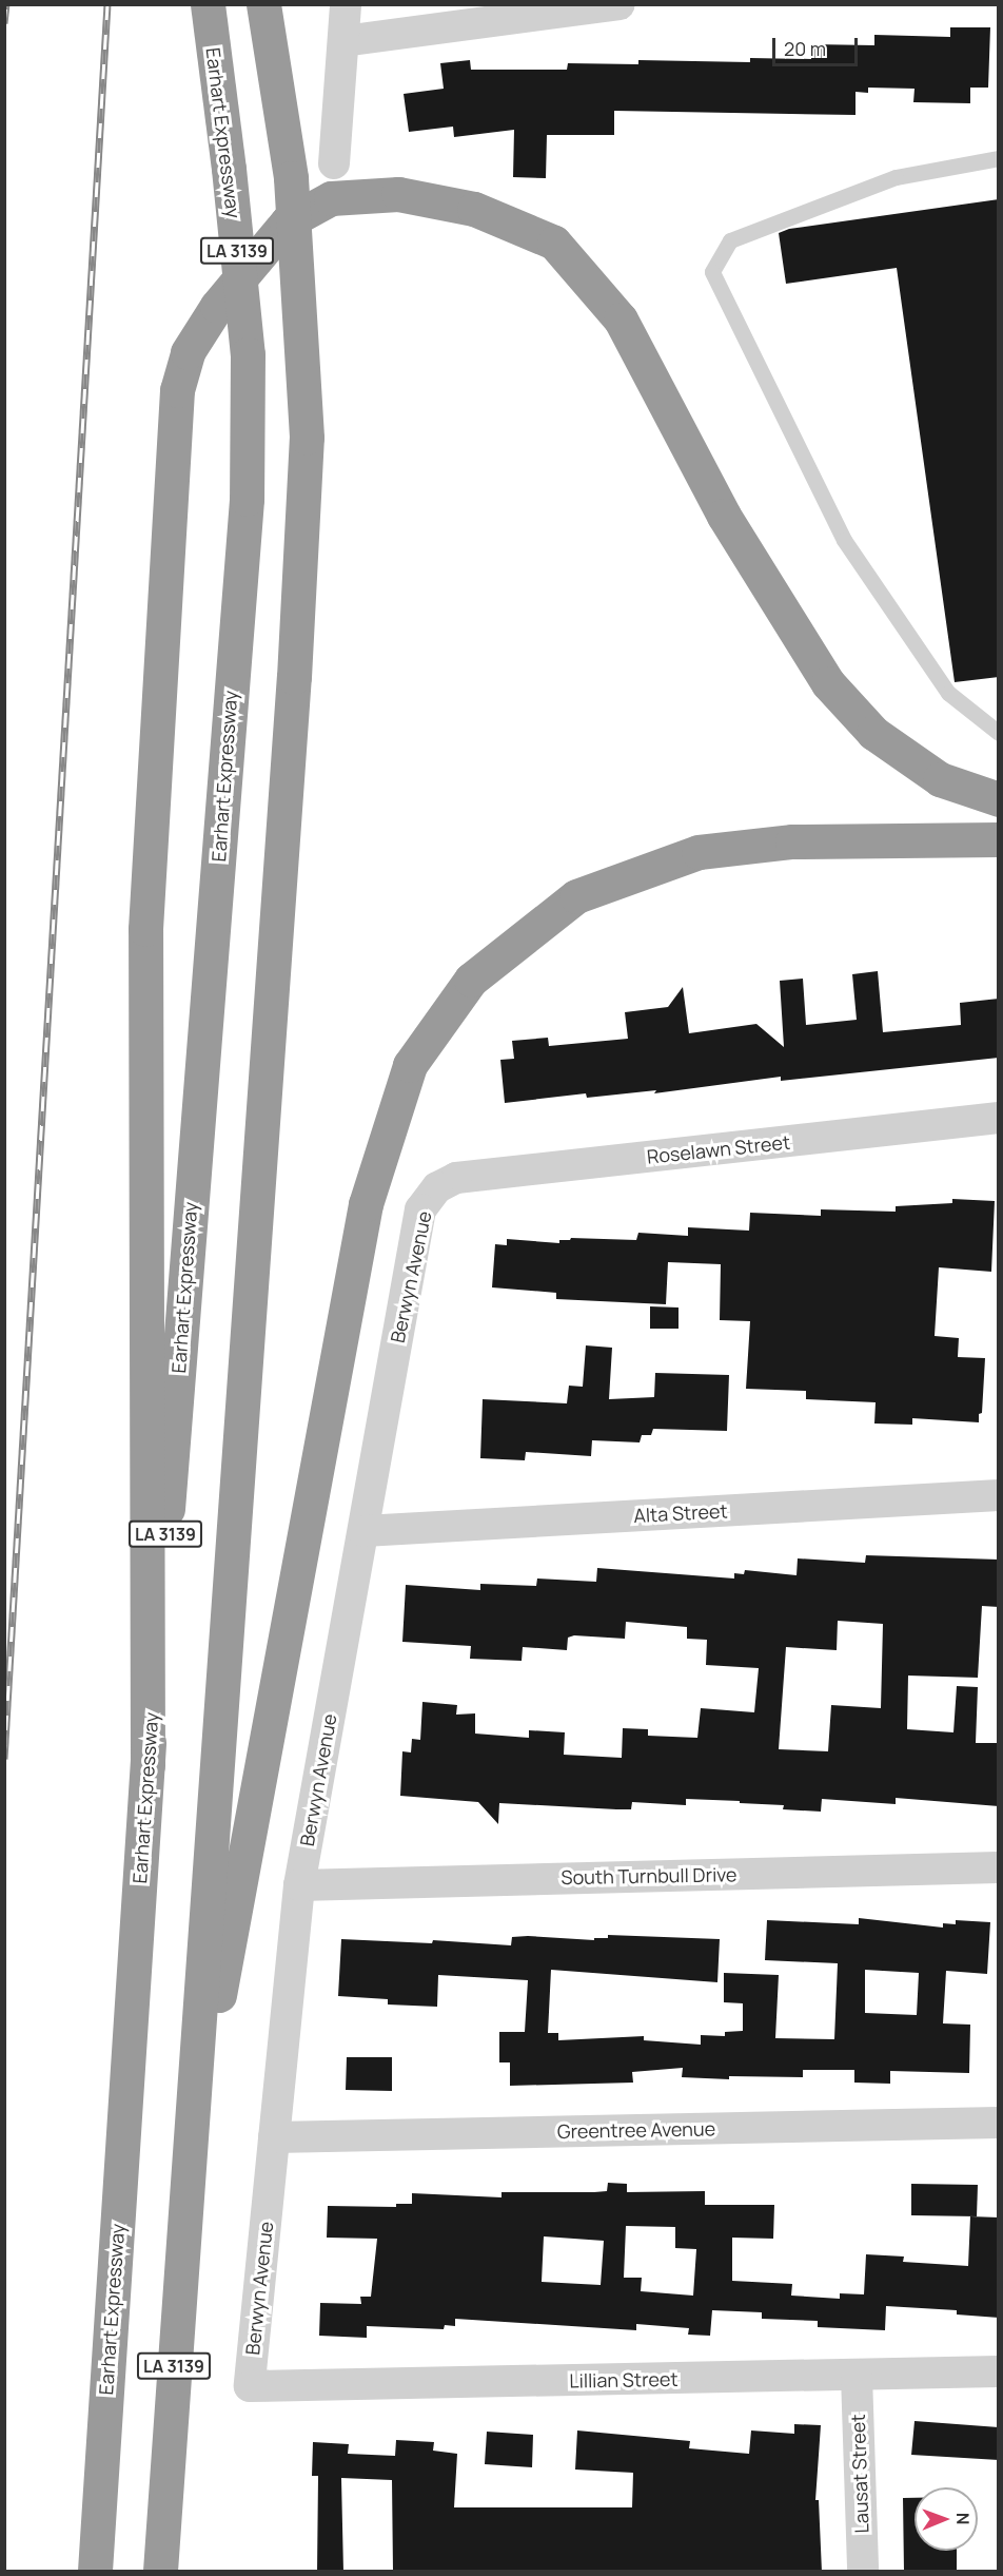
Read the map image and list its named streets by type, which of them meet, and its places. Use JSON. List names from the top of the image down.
{
  "streets": {
    "highway": ["Earhart Expressway", "LA 3139"],
    "street": [
      "Roselawn Street",
      "Berwyn Avenue",
      "Alta Street",
      "South Turnbull Drive",
      "Greentree Avenue",
      "Lillian Street",
      "Lausat Street"
    ]
  },
  "crossings": [
    ["Roselawn Street", "Berwyn Avenue"],
    ["Berwyn Avenue", "Alta Street"],
    ["Berwyn Avenue", "South Turnbull Drive"],
    ["Berwyn Avenue", "Greentree Avenue"],
    ["Berwyn Avenue", "Lillian Street"],
    ["Lillian Street", "Lausat Street"]
  ],
  "scale_bar": "20 m",
  "north": "right"
}
